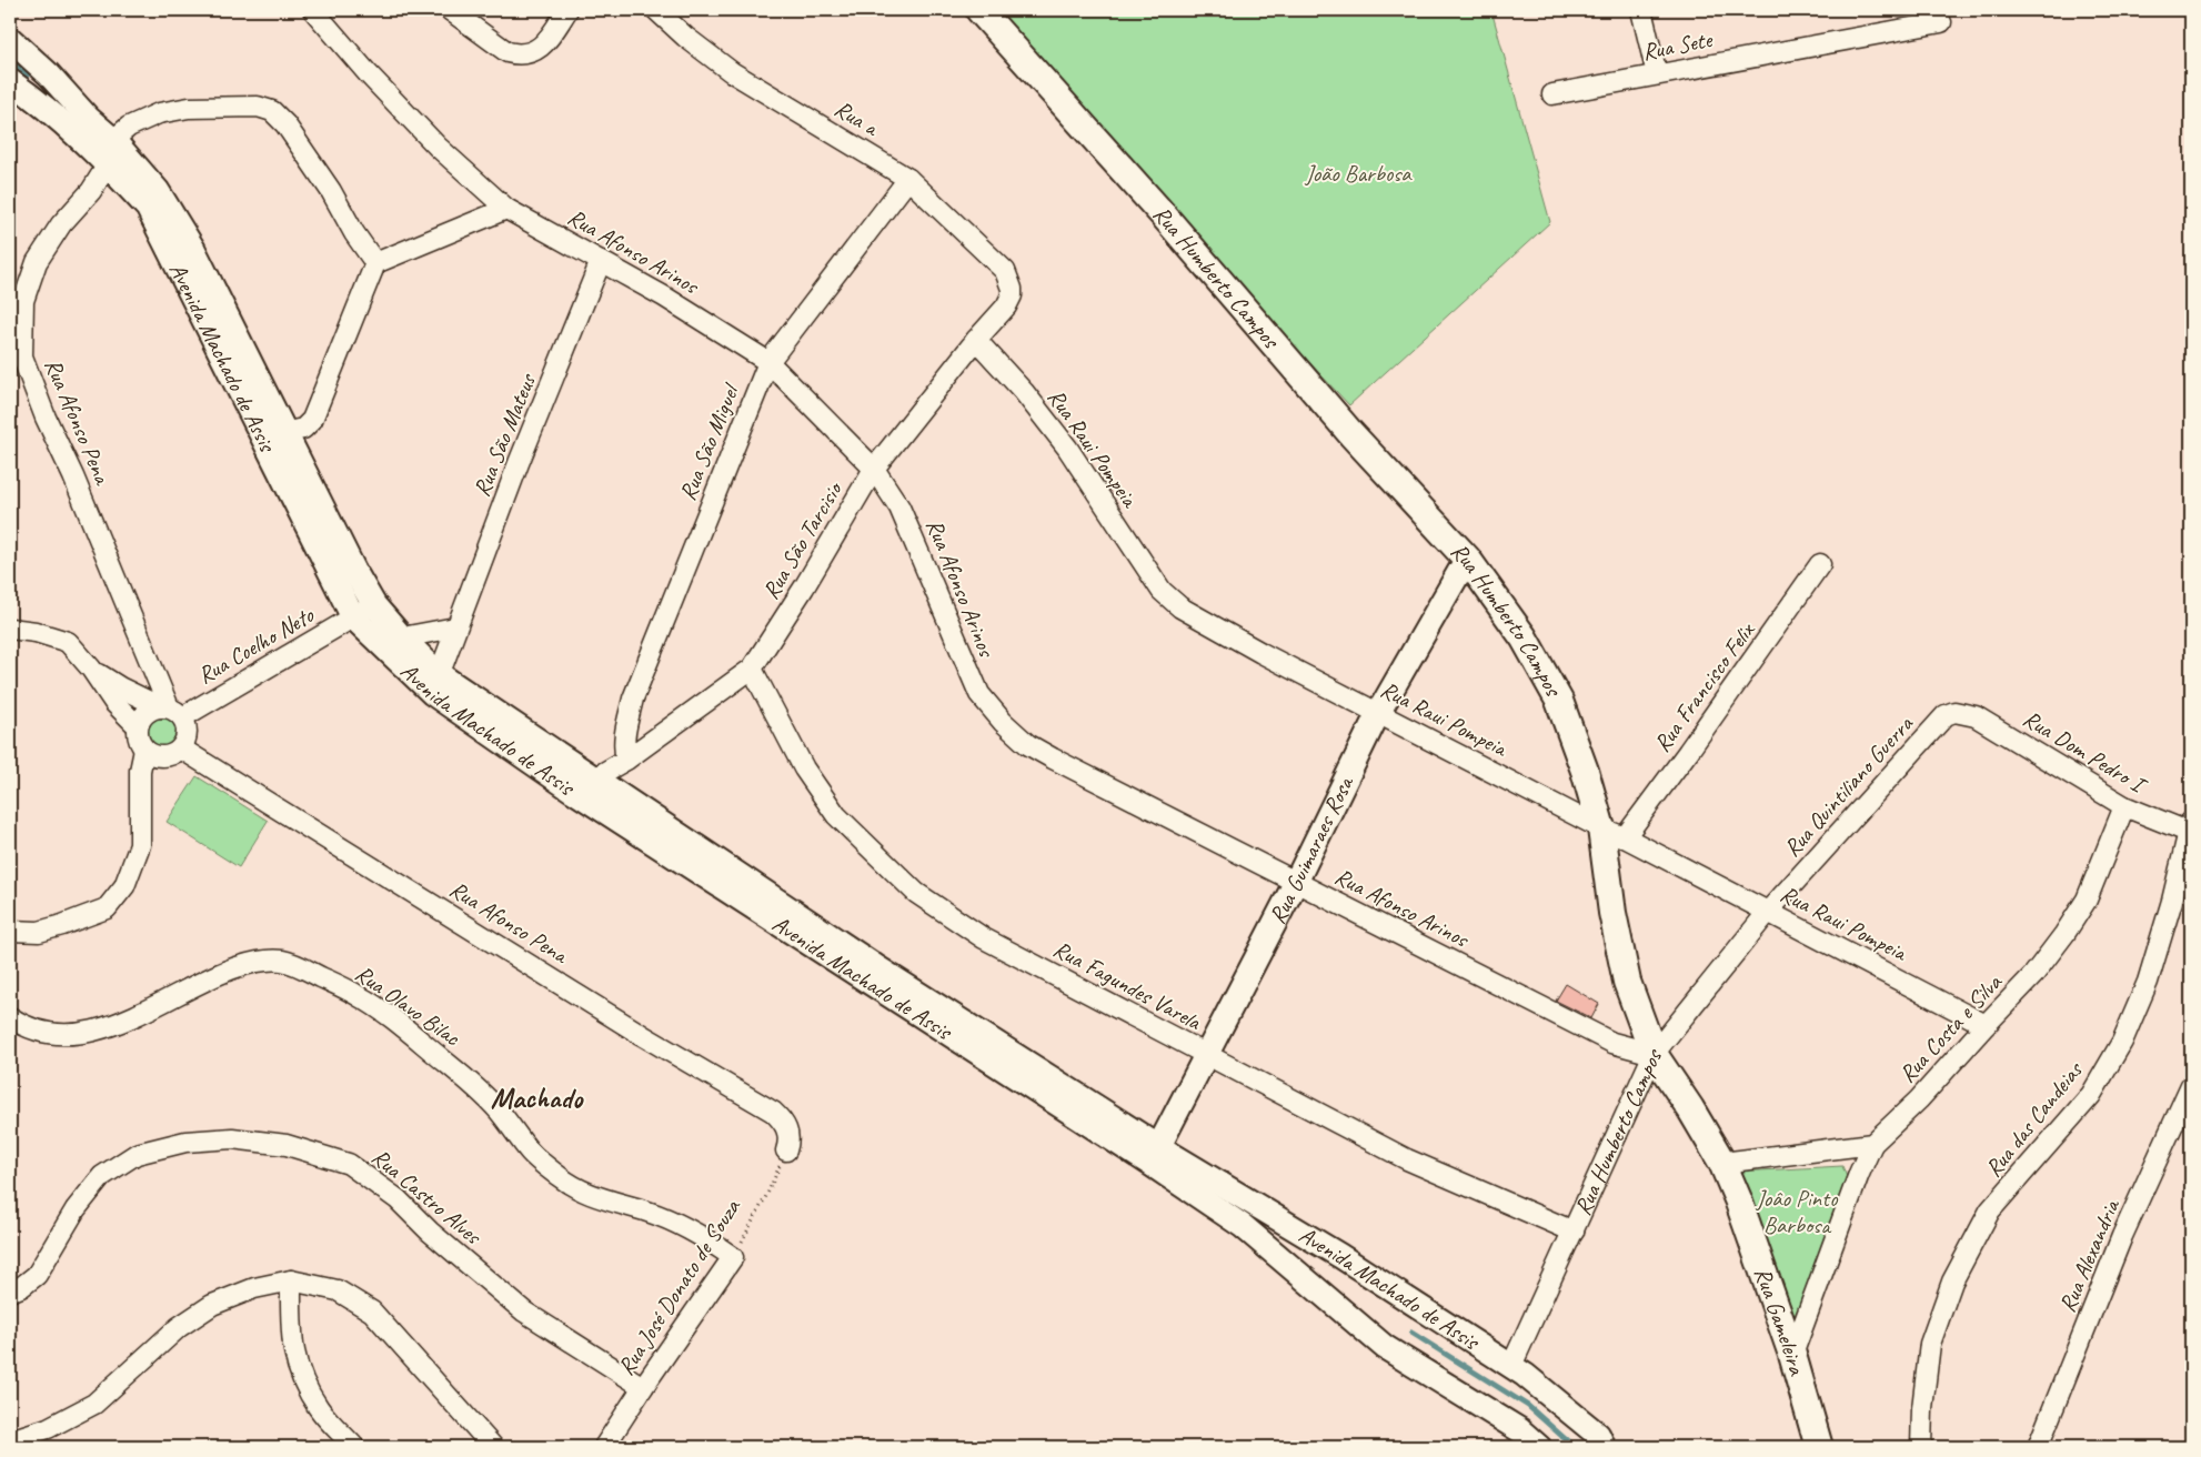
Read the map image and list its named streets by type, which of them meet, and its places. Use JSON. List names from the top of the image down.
{
  "streets": {
    "main road": ["Rua Humberto Campos", "Rua Gameleira"],
    "street": [
      "Rua Sete",
      "Rua a",
      "Rua Afonso Arinos",
      "Avenida Machado de Assis",
      "Rua Afonso Pena",
      "Rua São Mateus",
      "Rua São Miguel",
      "Rua Raui Pompeia",
      "Rua São Tarcisio",
      "Rua Coelho Neto",
      "Rua Francisco Felix",
      "Rua Dom Pedro I",
      "Rua Quintiliano Guerra",
      "Rua Guimaraes Rosa",
      "Rua Fagundes Varela",
      "Rua Olavo Bilac",
      "Rua Costa e Silva",
      "Rua das Candeias",
      "Rua Castro Alves",
      "Rua Alexandria",
      "Rua José Donato de Souza"
    ]
  },
  "crossings": [
    ["Rua a", "Rua São Miguel"],
    ["Rua a", "Rua São Tarcisio"],
    ["Rua Afonso Arinos", "Rua Humberto Campos"],
    ["Rua Afonso Arinos", "Rua São Mateus"],
    ["Rua Afonso Arinos", "Rua São Miguel"],
    ["Rua Afonso Arinos", "Rua São Tarcisio"],
    ["Rua Afonso Arinos", "Rua Quintiliano Guerra"],
    ["Rua Afonso Arinos", "Rua Guimaraes Rosa"],
    ["Rua Afonso Arinos", "Rua Gameleira"],
    ["Rua Humberto Campos", "Avenida Machado de Assis"],
    ["Rua Humberto Campos", "Rua Raui Pompeia"],
    ["Rua Humberto Campos", "Rua Francisco Felix"],
    ["Rua Humberto Campos", "Rua Quintiliano Guerra"],
    ["Rua Humberto Campos", "Rua Guimaraes Rosa"],
    ["Rua Humberto Campos", "Rua Fagundes Varela"],
    ["Rua Humberto Campos", "Rua Gameleira"],
    ["Avenida Machado de Assis", "Rua Afonso Pena"],
    ["Avenida Machado de Assis", "Rua São Mateus"],
    ["Avenida Machado de Assis", "Rua São Tarcisio"],
    ["Avenida Machado de Assis", "Rua Coelho Neto"],
    ["Avenida Machado de Assis", "Rua Guimaraes Rosa"],
    ["Rua Afonso Pena", "Rua Coelho Neto"],
    ["Rua Afonso Pena", "Rua José Donato de Souza"],
    ["Rua São Miguel", "Rua São Tarcisio"],
    ["Rua Raui Pompeia", "Rua São Tarcisio"],
    ["Rua Raui Pompeia", "Rua Francisco Felix"],
    ["Rua Raui Pompeia", "Rua Quintiliano Guerra"],
    ["Rua Raui Pompeia", "Rua Guimaraes Rosa"],
    ["Rua Raui Pompeia", "Rua Costa e Silva"],
    ["Rua São Tarcisio", "Rua Fagundes Varela"],
    ["Rua Dom Pedro I", "Rua Quintiliano Guerra"],
    ["Rua Dom Pedro I", "Rua Costa e Silva"],
    ["Rua Dom Pedro I", "Rua das Candeias"],
    ["Rua Quintiliano Guerra", "Rua Gameleira"],
    ["Rua Guimaraes Rosa", "Rua Fagundes Varela"],
    ["Rua Olavo Bilac", "Rua José Donato de Souza"],
    ["Rua Castro Alves", "Rua José Donato de Souza"]
  ],
  "districts": ["Machado"],
  "parks": ["João Barbosa", "Joâo Pinto Barbosa"]
}
